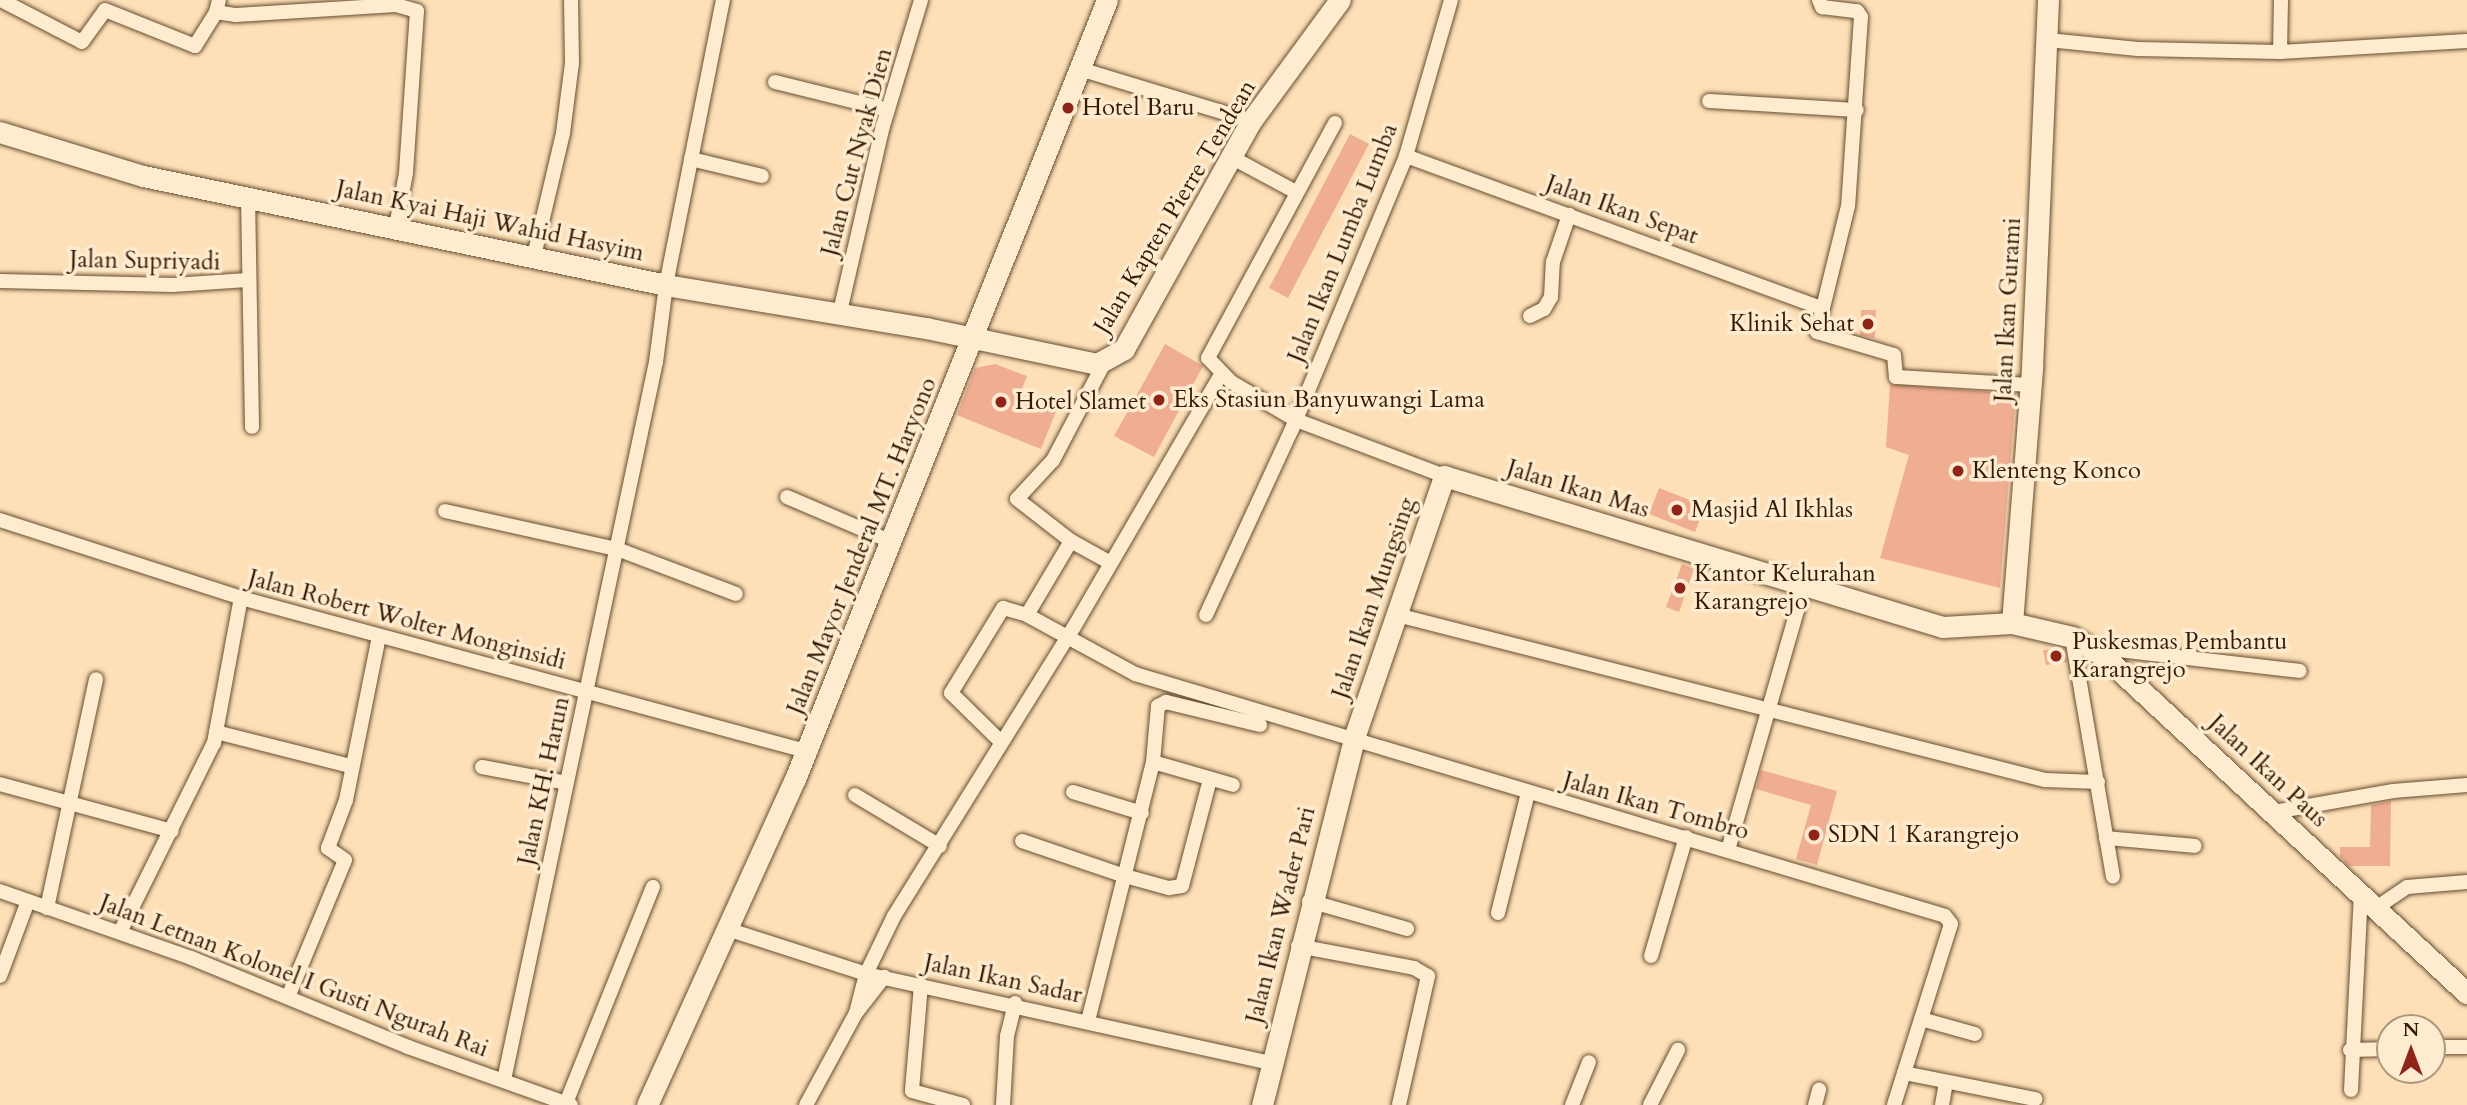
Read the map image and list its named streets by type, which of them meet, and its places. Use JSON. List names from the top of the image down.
{
  "streets": {
    "main road": [
      "Jalan Kapten Pierre Tendean",
      "Jalan Kyai Haji Wahid Hasyim",
      "Jalan Ikan Gurami",
      "Jalan Ikan Mas",
      "Jalan Mayor Jenderal MT. Haryono",
      "Jalan Ikan Mungsing",
      "Jalan Ikan Paus",
      "Jalan Ikan Wader Pari"
    ],
    "street": [
      "Jalan Cut Nyak Dien",
      "Jalan Ikan Sepat",
      "Jalan Ikan Lumba Lumba",
      "Jalan Supriyadi",
      "Jalan Robert Wolter Monginsidi",
      "Jalan KH. Harun",
      "Jalan Ikan Tombro",
      "Jalan Letnan Kolonel I Gusti Ngurah Rai",
      "Jalan Ikan Sadar"
    ]
  },
  "crossings": [
    ["Jalan Cut Nyak Dien", "Jalan Kyai Haji Wahid Hasyim"],
    ["Jalan Kapten Pierre Tendean", "Jalan Kyai Haji Wahid Hasyim"],
    ["Jalan Kapten Pierre Tendean", "Jalan Mayor Jenderal MT. Haryono"],
    ["Jalan Ikan Sepat", "Jalan Ikan Lumba Lumba"],
    ["Jalan Kyai Haji Wahid Hasyim", "Jalan Supriyadi"],
    ["Jalan Kyai Haji Wahid Hasyim", "Jalan Mayor Jenderal MT. Haryono"],
    ["Jalan Kyai Haji Wahid Hasyim", "Jalan KH. Harun"],
    ["Jalan Ikan Lumba Lumba", "Jalan Ikan Mas"],
    ["Jalan Ikan Gurami", "Jalan Ikan Mas"],
    ["Jalan Ikan Gurami", "Jalan Ikan Paus"],
    ["Jalan Ikan Mas", "Jalan Ikan Mungsing"],
    ["Jalan Ikan Mas", "Jalan Ikan Paus"],
    ["Jalan Mayor Jenderal MT. Haryono", "Jalan Robert Wolter Monginsidi"],
    ["Jalan Mayor Jenderal MT. Haryono", "Jalan Ikan Sadar"],
    ["Jalan Ikan Mungsing", "Jalan Ikan Tombro"],
    ["Jalan Ikan Mungsing", "Jalan Ikan Wader Pari"],
    ["Jalan Robert Wolter Monginsidi", "Jalan KH. Harun"],
    ["Jalan KH. Harun", "Jalan Letnan Kolonel I Gusti Ngurah Rai"],
    ["Jalan Ikan Tombro", "Jalan Ikan Wader Pari"],
    ["Jalan Ikan Wader Pari", "Jalan Ikan Sadar"]
  ],
  "places": [
    "Hotel Baru",
    "Klinik Sehat",
    "Eks Stasiun Banyuwangi Lama",
    "Hotel Slamet",
    "Klenteng Konco",
    "Masjid Al Ikhlas",
    "Kantor Kelurahan Karangrejo",
    "Puskesmas Pembantu Karangrejo",
    "SDN 1 Karangrejo"
  ],
  "north": "top"
}
